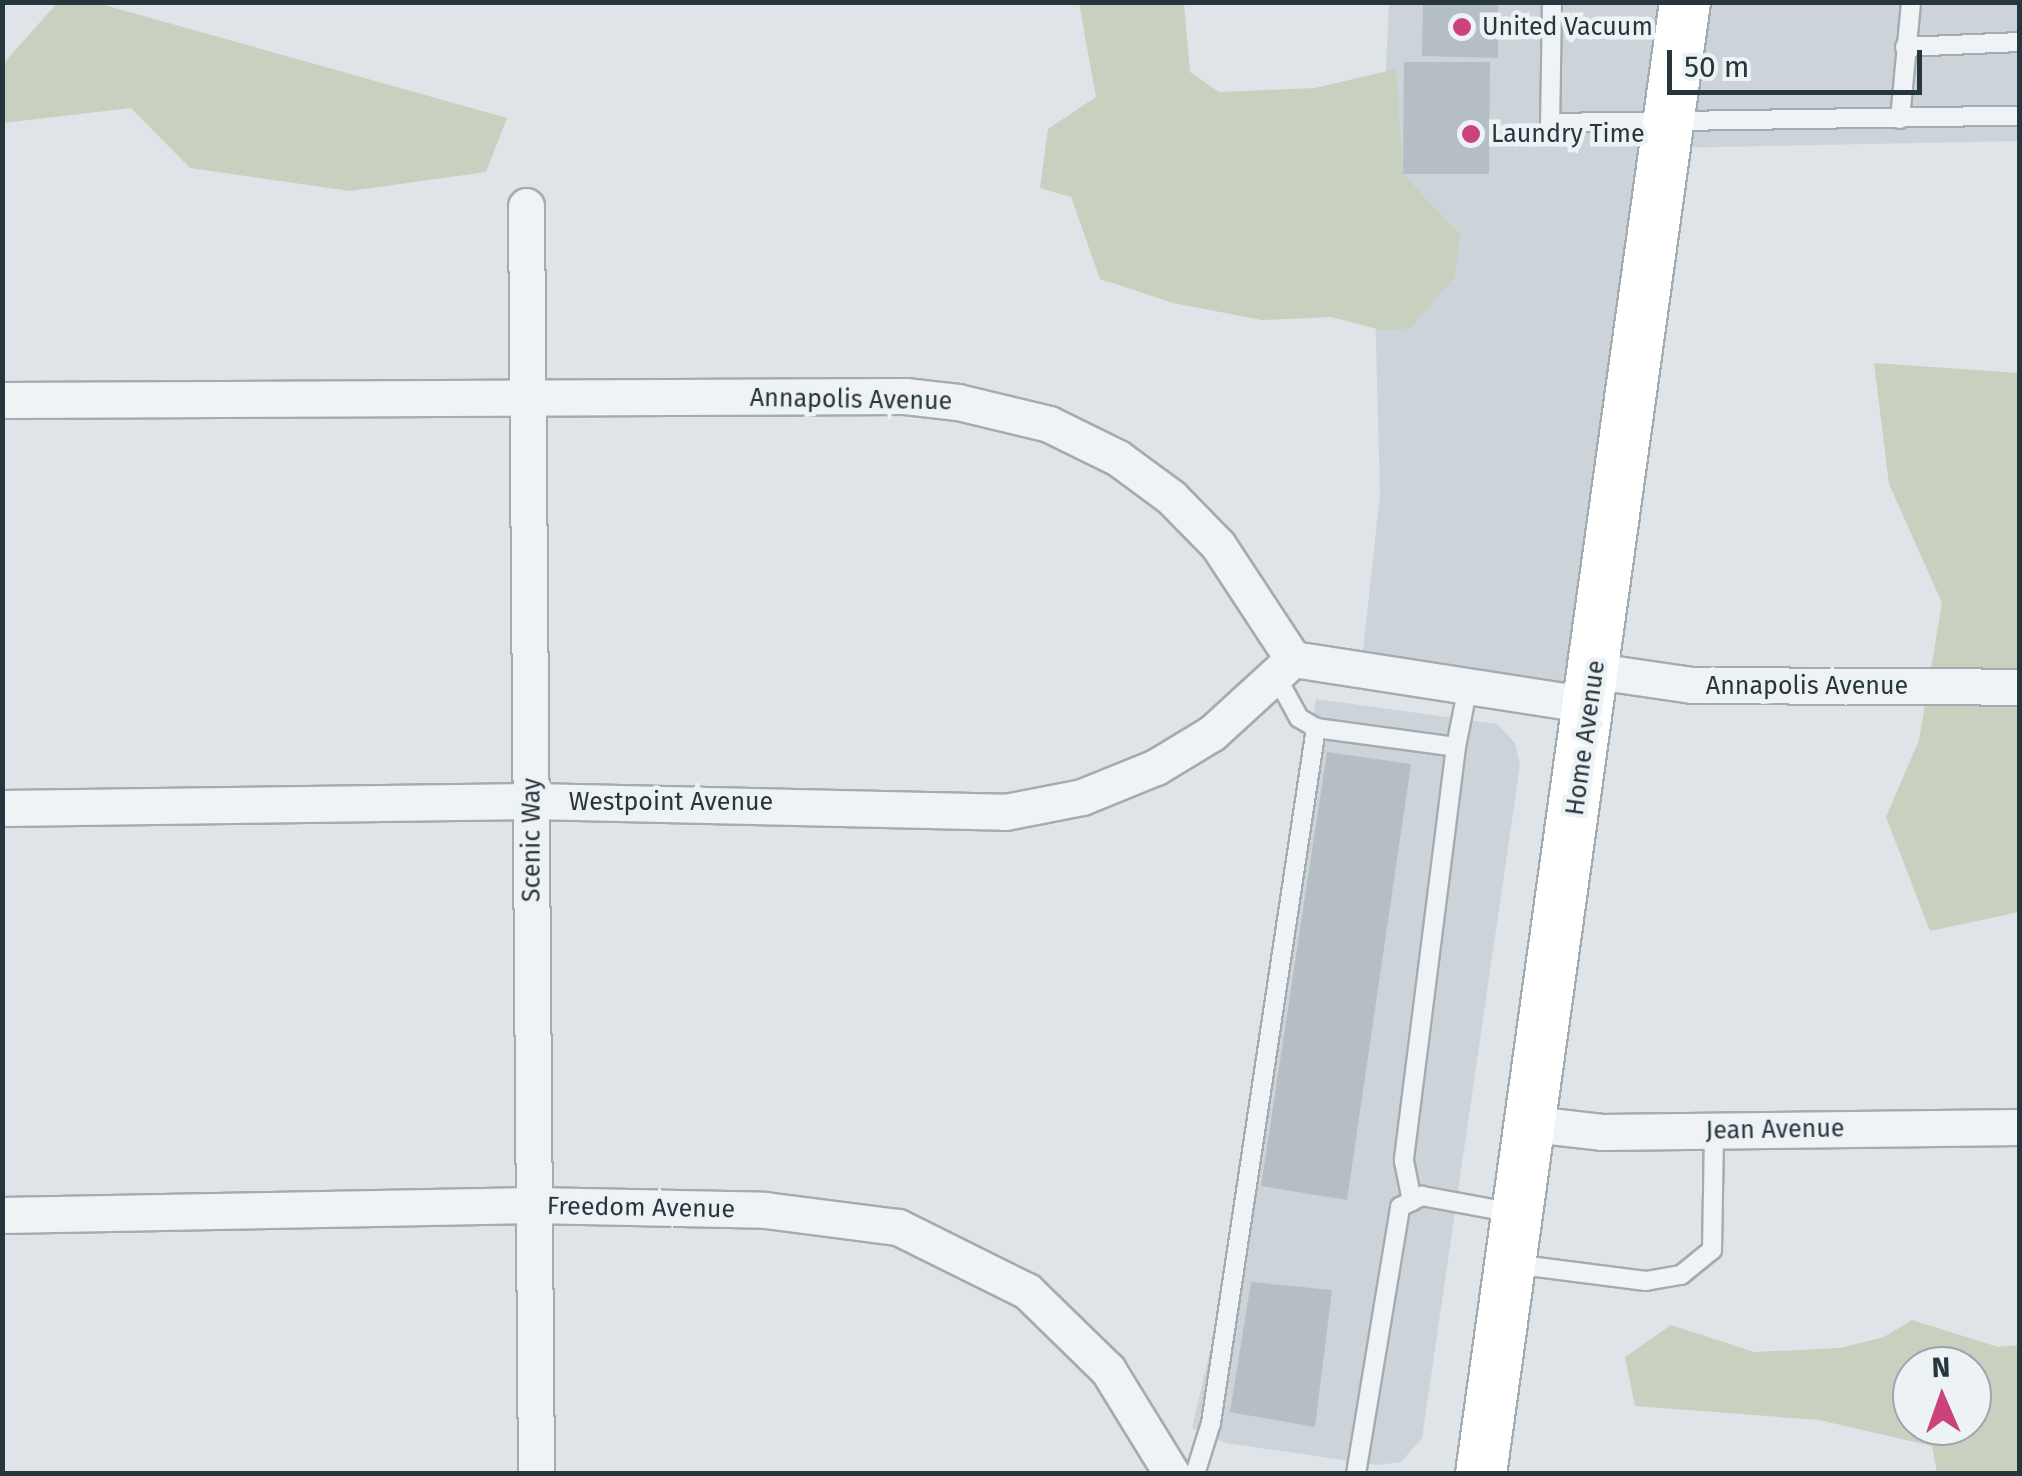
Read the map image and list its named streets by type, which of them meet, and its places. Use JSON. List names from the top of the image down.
{
  "streets": {
    "street": [
      "Annapolis Avenue",
      "Home Avenue",
      "Westpoint Avenue",
      "Scenic Way",
      "Jean Avenue",
      "Freedom Avenue"
    ]
  },
  "crossings": [
    ["Annapolis Avenue", "Home Avenue"],
    ["Annapolis Avenue", "Westpoint Avenue"],
    ["Annapolis Avenue", "Scenic Way"],
    ["Home Avenue", "Jean Avenue"],
    ["Westpoint Avenue", "Scenic Way"],
    ["Scenic Way", "Freedom Avenue"]
  ],
  "places": ["United Vacuum", "Laundry Time"],
  "scale_bar": "50 m",
  "north": "top"
}
